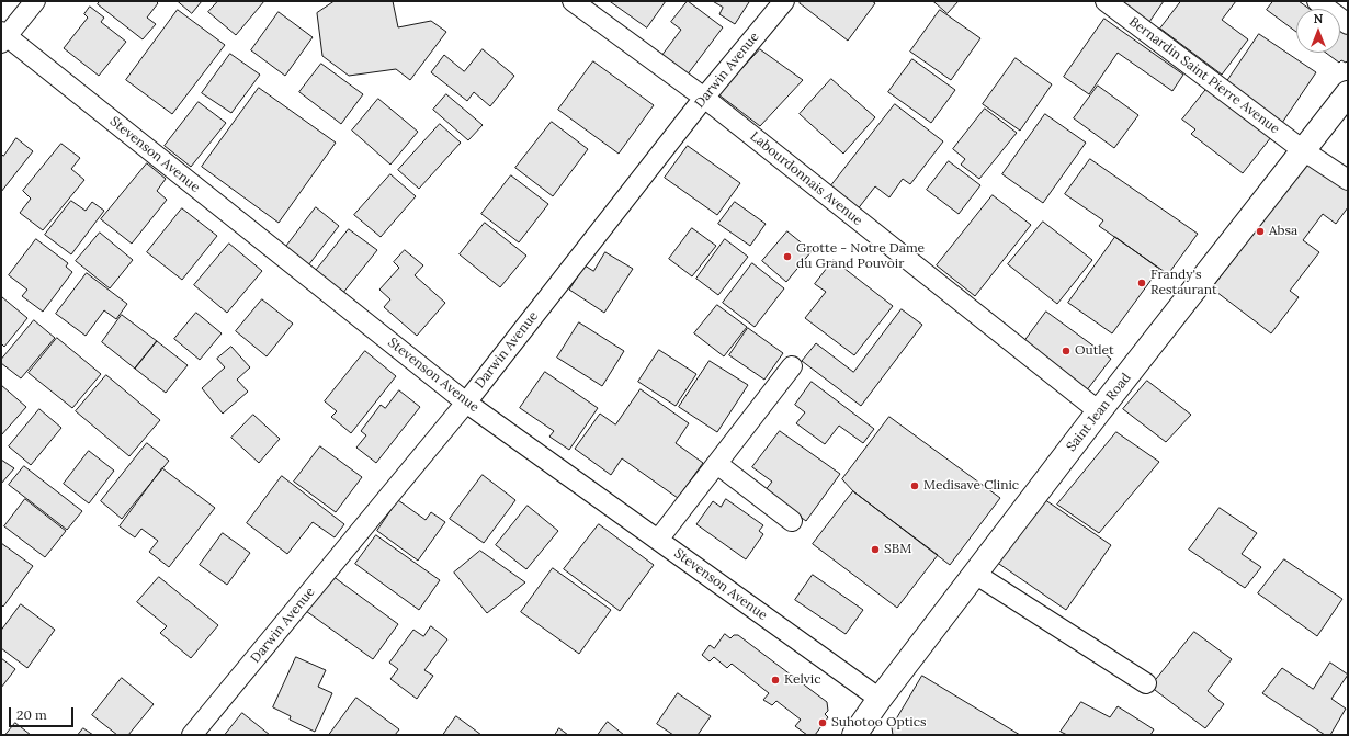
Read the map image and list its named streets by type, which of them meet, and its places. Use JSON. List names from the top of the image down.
{
  "streets": {
    "main road": ["Saint Jean Road"],
    "street": [
      "Darwin Avenue",
      "Bernardin Saint Pierre Avenue",
      "Stevenson Avenue",
      "Labourdonnais Avenue"
    ]
  },
  "crossings": [
    ["Darwin Avenue", "Stevenson Avenue"],
    ["Darwin Avenue", "Labourdonnais Avenue"],
    ["Bernardin Saint Pierre Avenue", "Saint Jean Road"],
    ["Stevenson Avenue", "Saint Jean Road"],
    ["Labourdonnais Avenue", "Saint Jean Road"]
  ],
  "places": [
    "Absa",
    "Grotte - Notre Dame du Grand Pouvoir",
    "Frandy's Restaurant",
    "Outlet",
    "Medisave Clinic",
    "SBM",
    "Kelvic",
    "Suhotoo Optics"
  ],
  "scale_bar": "20 m",
  "north": "top"
}
